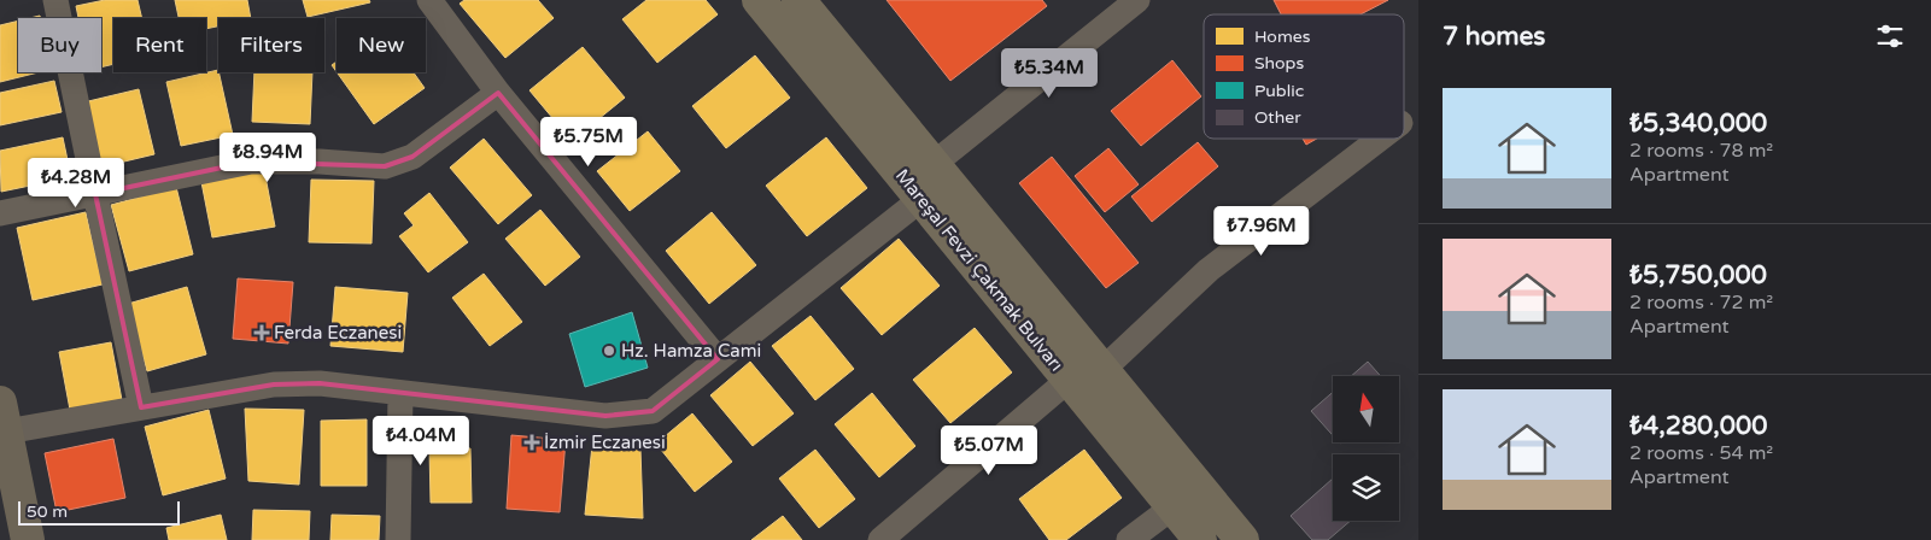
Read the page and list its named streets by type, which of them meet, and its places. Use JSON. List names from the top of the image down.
{
  "streets": {
    "main road": ["Mareşal Fevzi Çakmak Bulvarı"]
  },
  "places": {
    "health": ["Ferda Eczanesi", "İzmir Eczanesi"],
    "other": ["Hz. Hamza Cami"]
  },
  "legend": [
    "Homes",
    "Shops",
    "Public",
    "Other"
  ],
  "scale_bar": "50 m",
  "north": "top",
  "page": {
    "heading": "7 homes",
    "chip": [
      "Buy",
      "Rent",
      "Filters",
      "New"
    ],
    "price": [
      "₺5.34M",
      "₺5.75M",
      "₺8.94M",
      "₺4.28M",
      "₺7.96M",
      "₺4.04M",
      "₺5.07M"
    ],
    "list": [
      {
        "name": "₺5,340,000",
        "note": "2 rooms · 78 m² · Apartment"
      },
      {
        "name": "₺5,750,000",
        "note": "2 rooms · 72 m² · Apartment"
      },
      {
        "name": "₺4,280,000",
        "note": "2 rooms · 54 m² · Apartment"
      }
    ],
    "scale": "50 m"
  }
}
